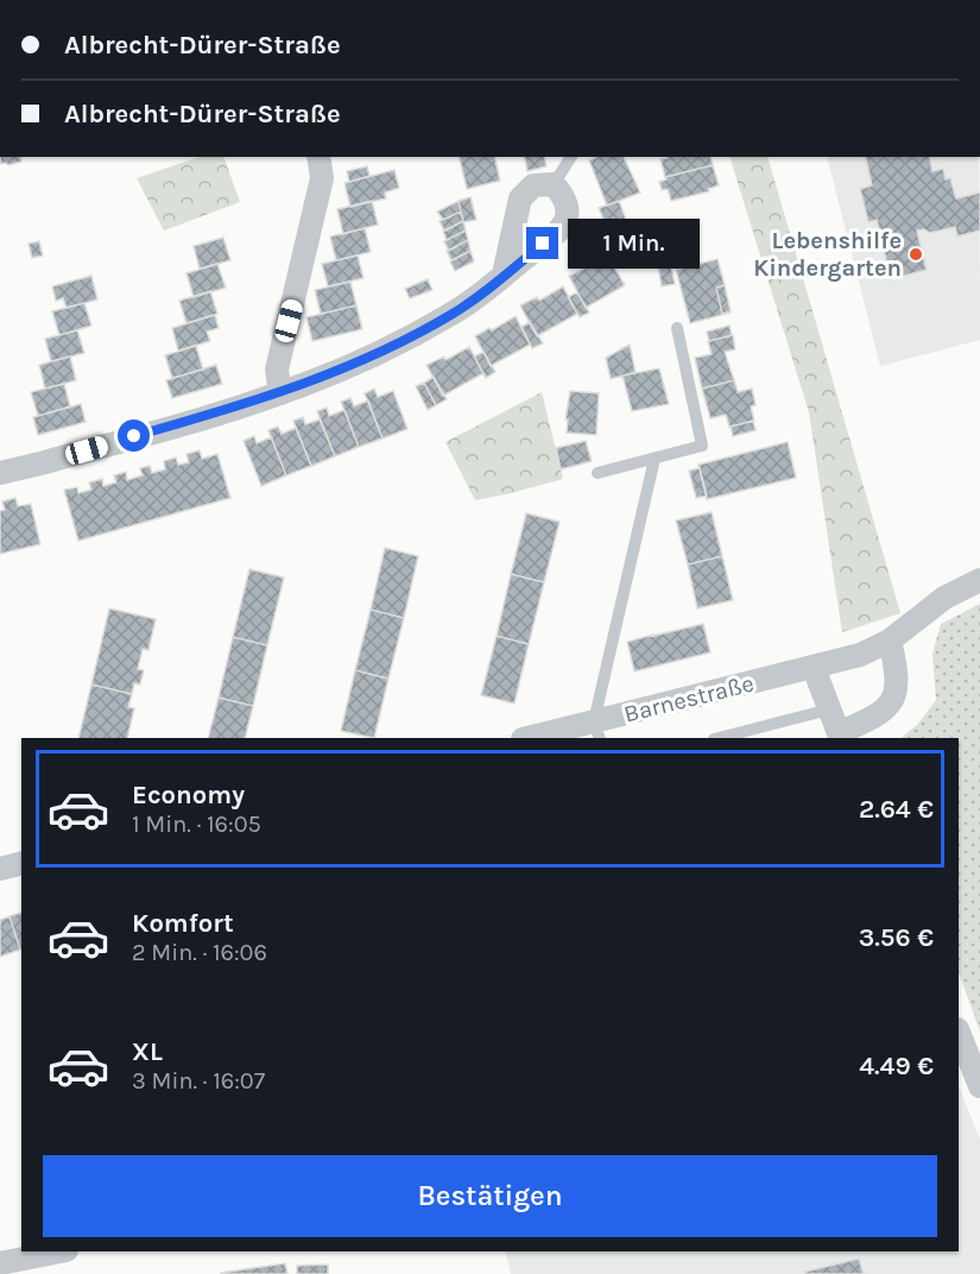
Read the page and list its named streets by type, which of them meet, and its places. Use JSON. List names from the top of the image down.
{
  "streets": {
    "street": ["Barnestraße"]
  },
  "places": ["Lebenshilfe Kindergarten"],
  "page": {
    "banner": ["Albrecht-Dürer-Straße", "Albrecht-Dürer-Straße"],
    "bubble": "1 Min.",
    "list": [
      {
        "name": "Economy",
        "note": "1 Min. · 16:05",
        "value": "2.64 €"
      },
      {
        "name": "Komfort",
        "note": "2 Min. · 16:06",
        "value": "3.56 €"
      },
      {
        "name": "XL",
        "note": "3 Min. · 16:07",
        "value": "4.49 €"
      }
    ],
    "buttons": "Bestätigen"
  }
}
